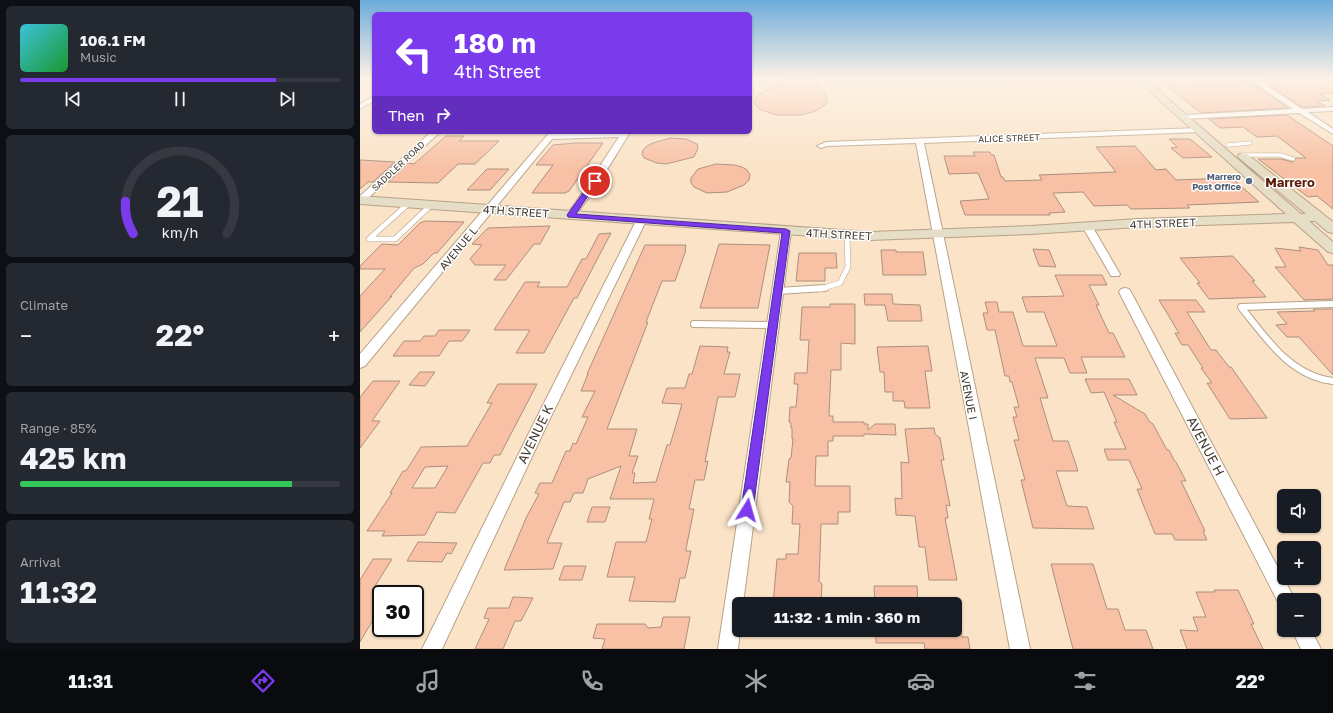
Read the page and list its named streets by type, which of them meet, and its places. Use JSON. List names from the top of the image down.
{
  "streets": {
    "main road": ["4TH STREET"],
    "street": [
      "ALICE STREET",
      "SADDLER ROAD",
      "AVENUE L",
      "AVENUE I",
      "AVENUE K",
      "AVENUE H"
    ]
  },
  "crossings": [
    ["ALICE STREET", "AVENUE I"],
    ["SADDLER ROAD", "4TH STREET"],
    ["4TH STREET", "AVENUE L"],
    ["4TH STREET", "AVENUE I"],
    ["4TH STREET", "AVENUE K"]
  ],
  "districts": ["Marrero"],
  "places": ["Marrero Post Office"],
  "page": {
    "turn": ["180 m", "4th Street"],
    "song": ["106.1 FM", "Music"],
    "then": "Then",
    "tile": [
      "Climate",
      ["Range · 85%", "425 km"],
      ["Arrival", "11:32"]
    ],
    "heat": ["−", "22°", "+"],
    "map_buttons": ["+", "−"],
    "limit": "30",
    "trip": "11:32 · 1 min · 360 m",
    "tabs": ["11:31", "22°"],
    "gauge": ["21", "km/h"]
  }
}
